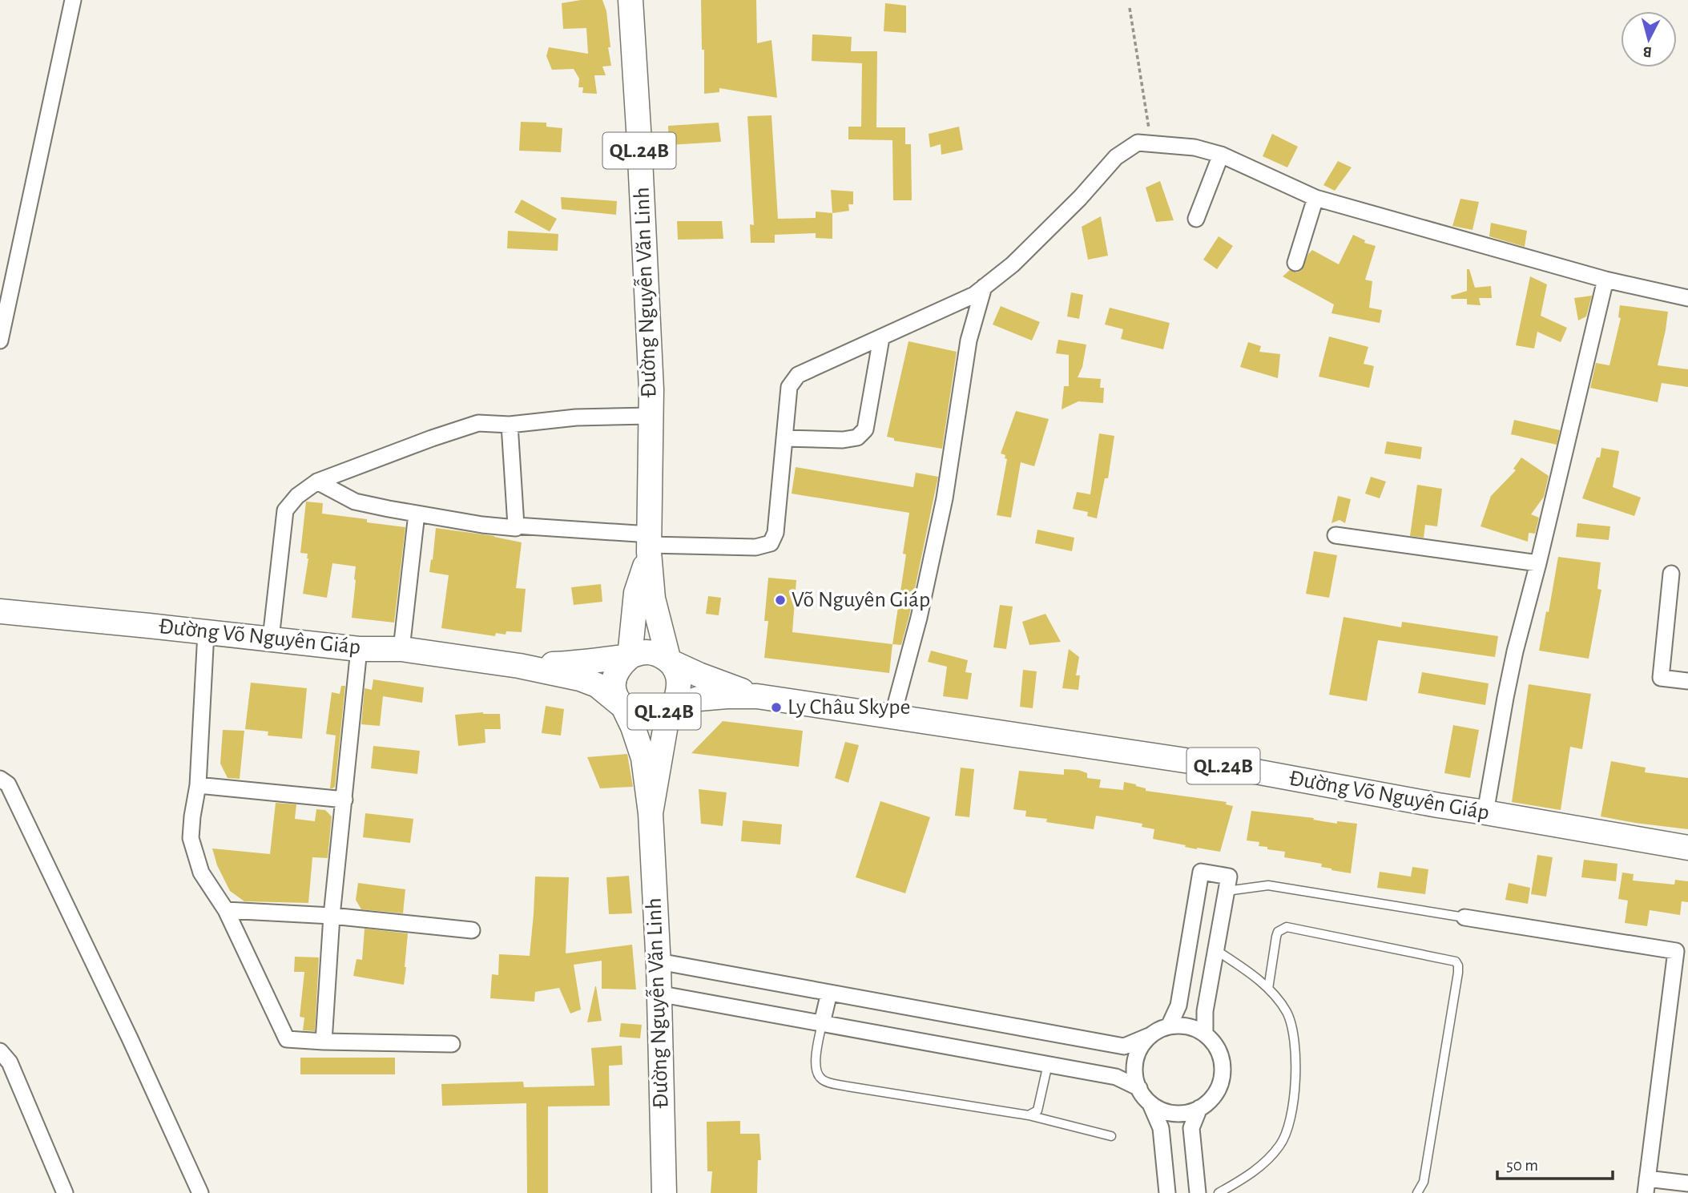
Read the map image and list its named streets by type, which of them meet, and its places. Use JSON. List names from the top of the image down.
{
  "streets": {
    "main road": ["QL.24B", "Đường Nguyễn Văn Linh", "Đường Võ Nguyên Giáp"]
  },
  "crossings": [
    ["QL.24B", "Đường Nguyễn Văn Linh"],
    ["QL.24B", "Đường Võ Nguyên Giáp"],
    ["Đường Nguyễn Văn Linh", "Đường Võ Nguyên Giáp"]
  ],
  "places": ["Võ Nguyên Giáp", "Ly Châu Skype"],
  "scale_bar": "50 m",
  "north": "bottom"
}
